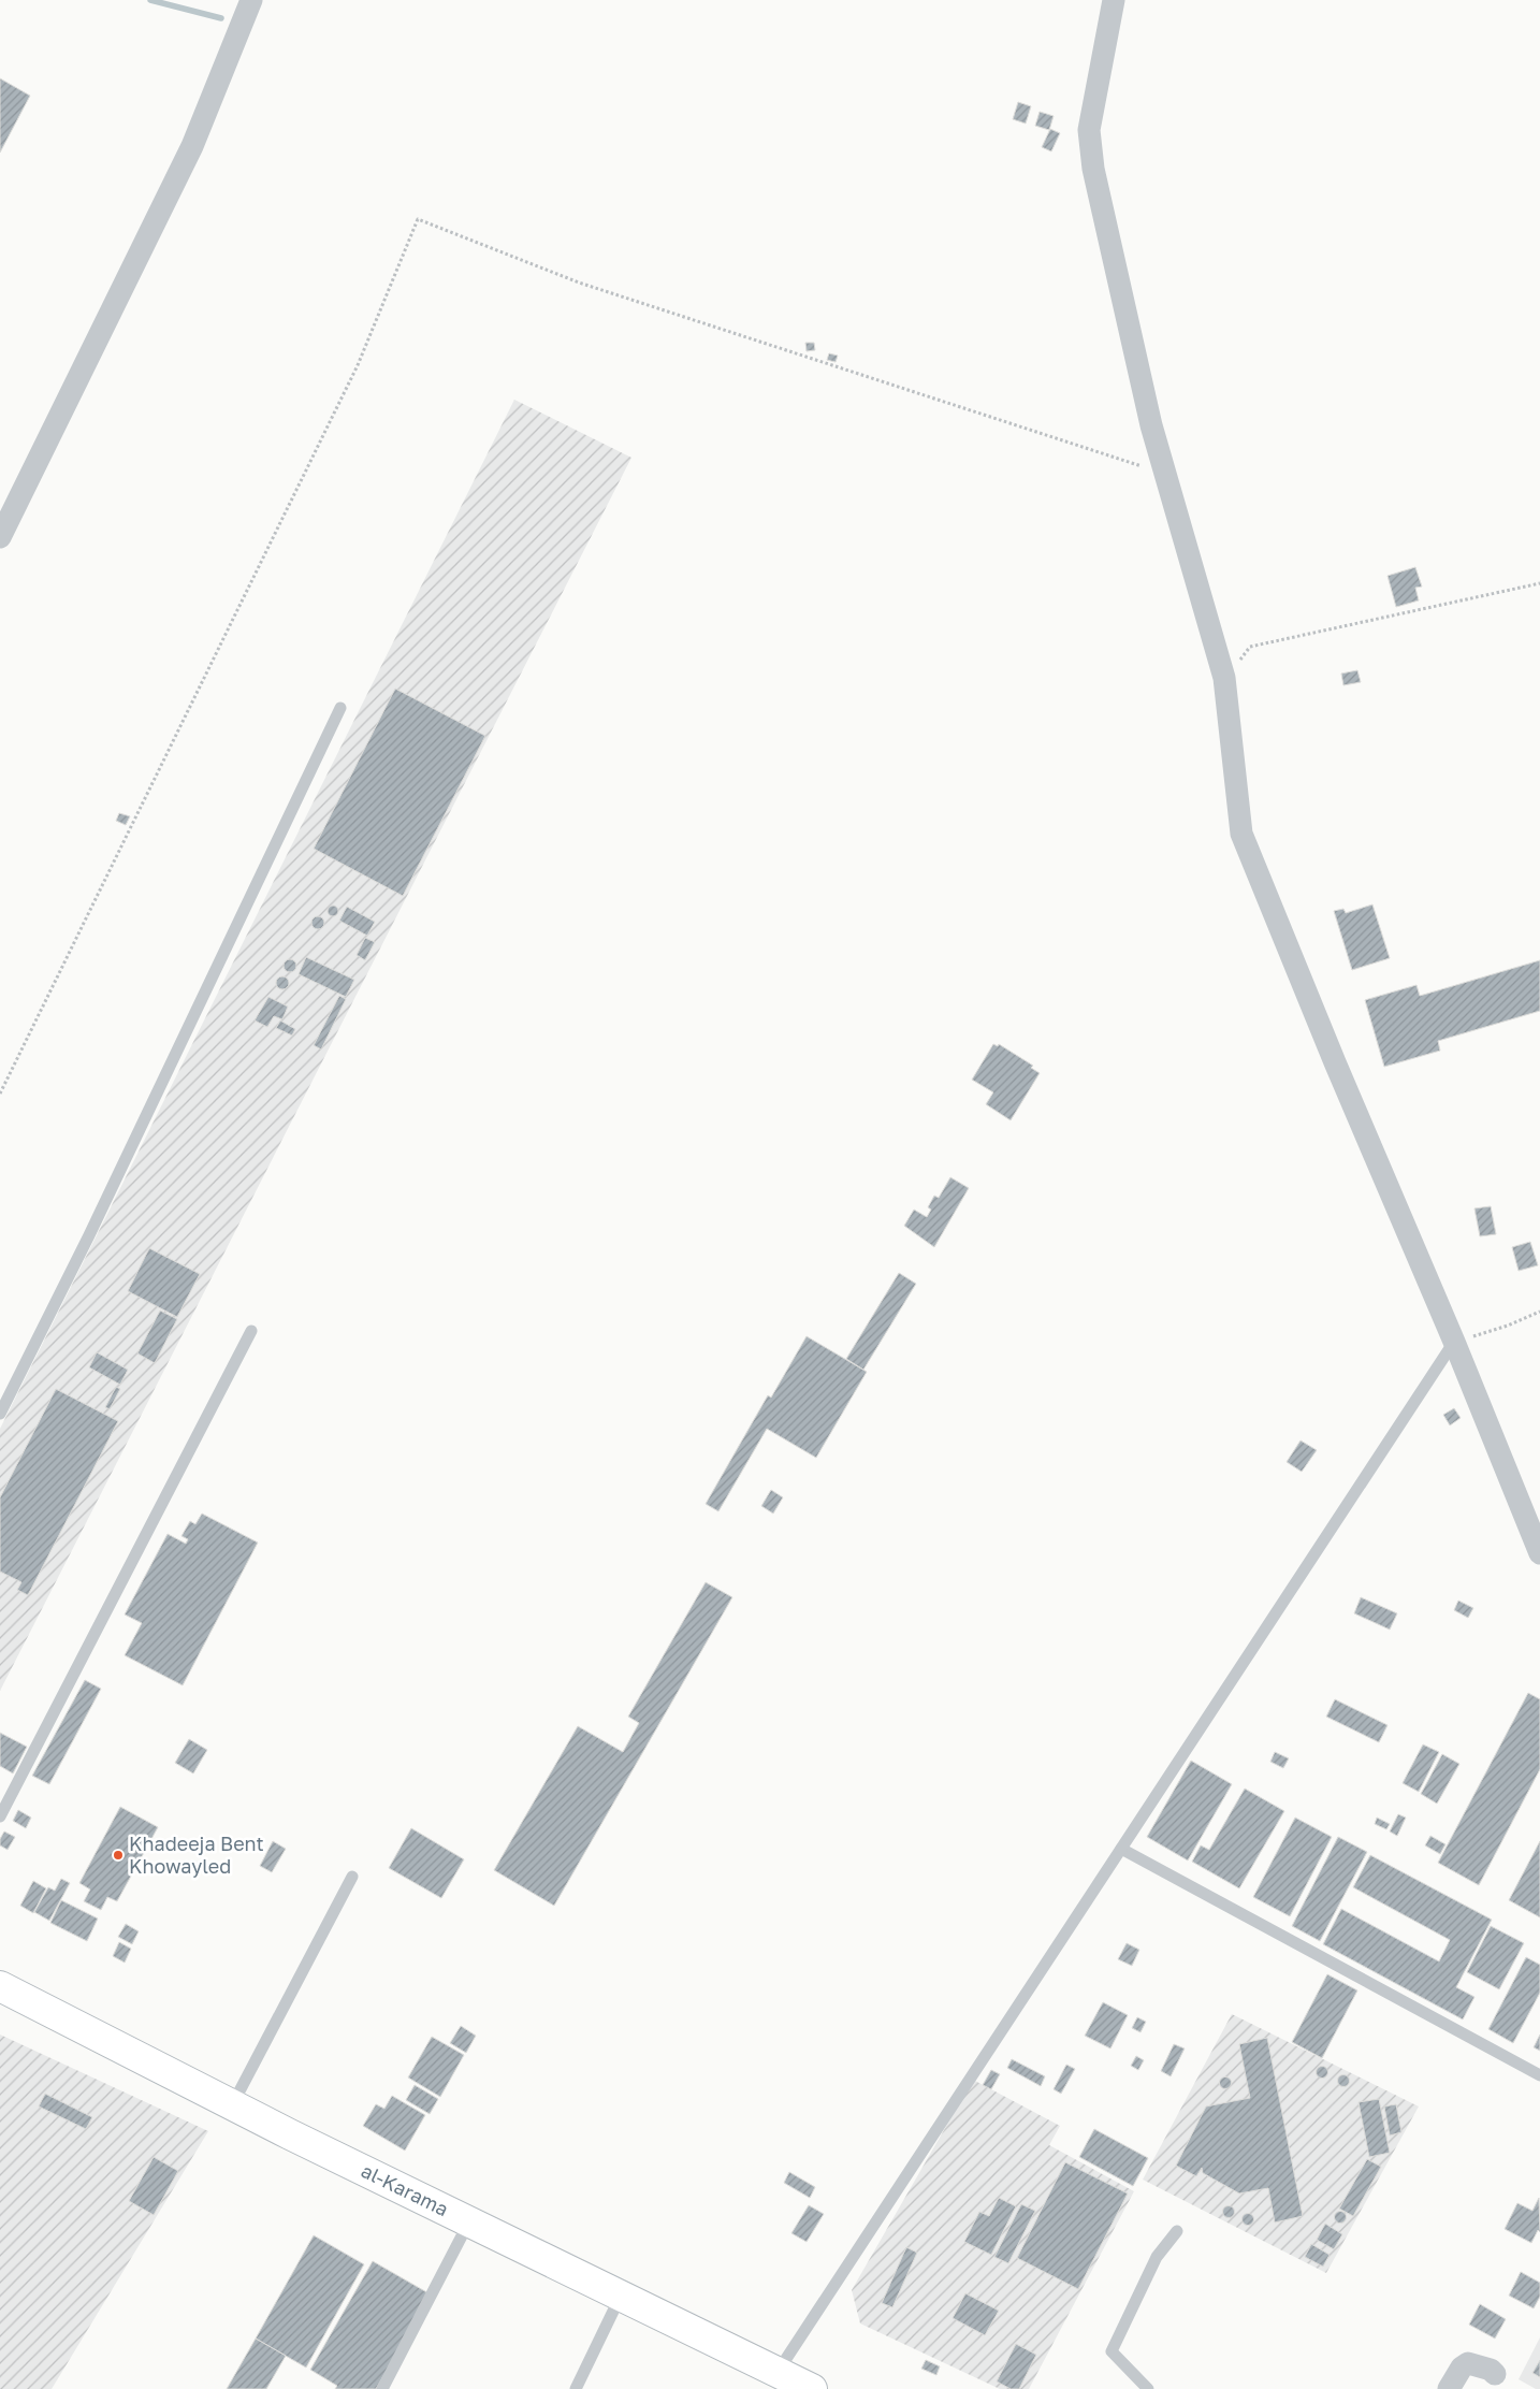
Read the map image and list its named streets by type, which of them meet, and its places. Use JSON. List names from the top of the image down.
{
  "streets": {
    "main road": ["al-Karama"]
  },
  "places": ["Khadeeja Bent Khowayled"]
}
